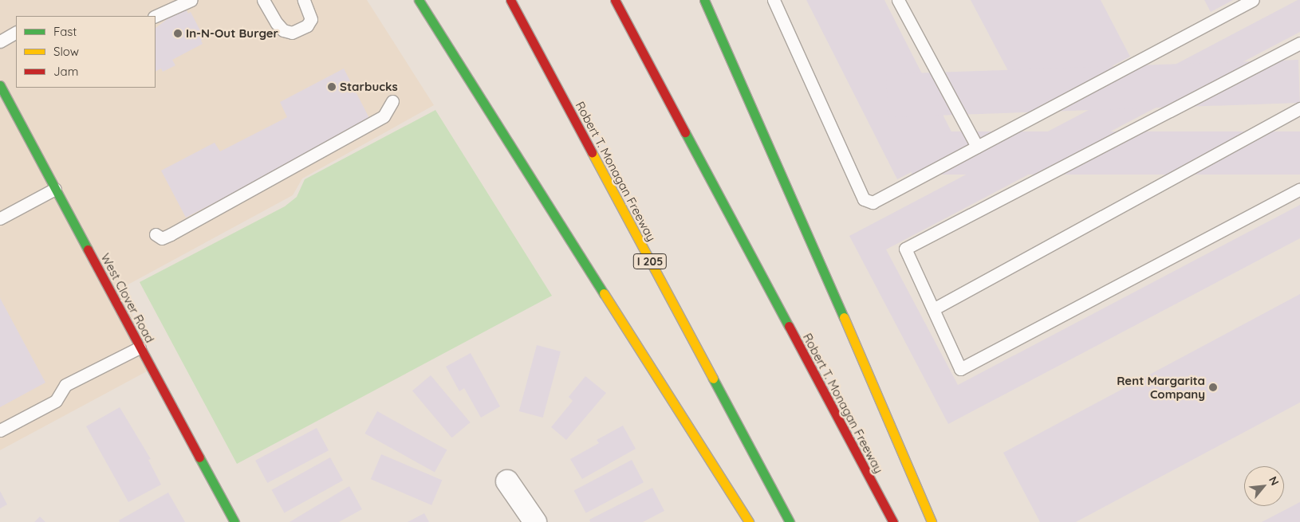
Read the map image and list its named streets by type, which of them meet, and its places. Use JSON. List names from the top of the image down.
{
  "streets": {
    "main road": ["Robert T. Monagan Freeway", "I 205", "West Clover Road"]
  },
  "places": ["In-N-Out Burger", "Starbucks", "Rent Margarita Company"],
  "legend": ["Fast", "Slow", "Jam"],
  "north": "top right"
}
